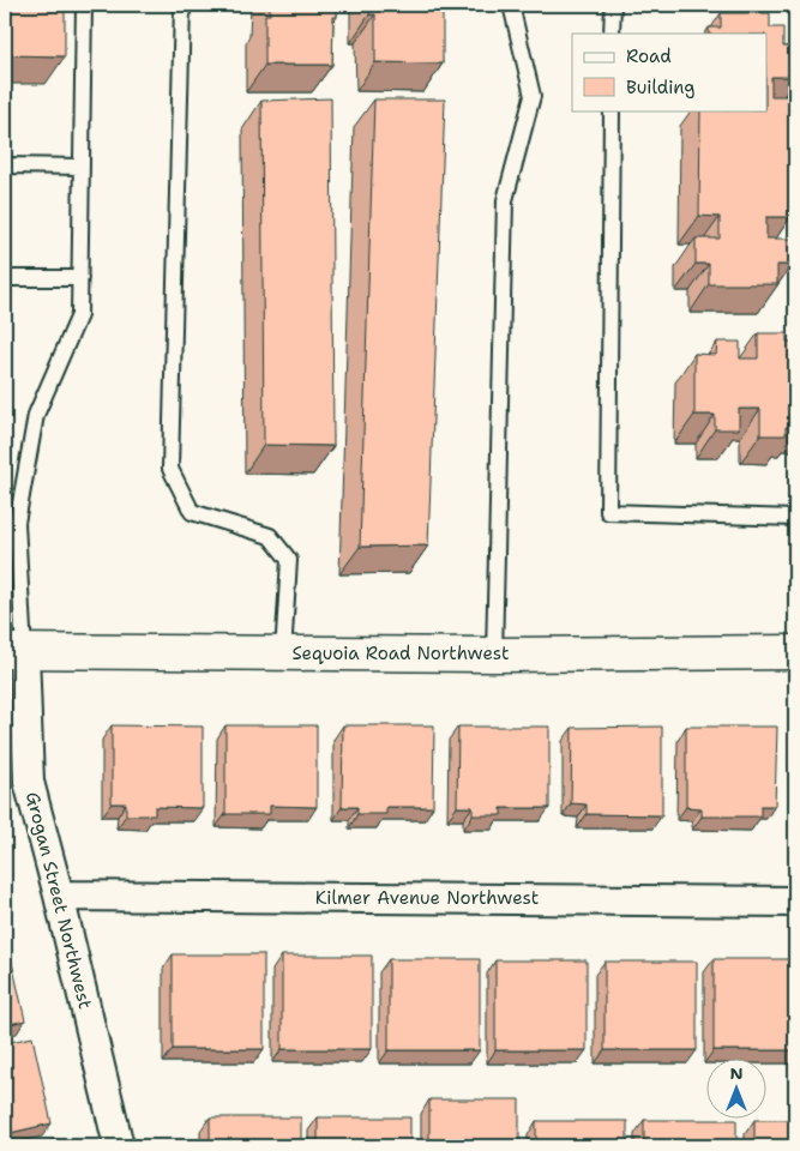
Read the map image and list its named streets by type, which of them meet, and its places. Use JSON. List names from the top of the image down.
{
  "streets": {
    "street": ["Sequoia Road Northwest", "Kilmer Avenue Northwest", "Grogan Street Northwest"]
  },
  "crossings": [
    ["Sequoia Road Northwest", "Grogan Street Northwest"],
    ["Kilmer Avenue Northwest", "Grogan Street Northwest"]
  ],
  "legend": ["Road", "Building"],
  "north": "top"
}
